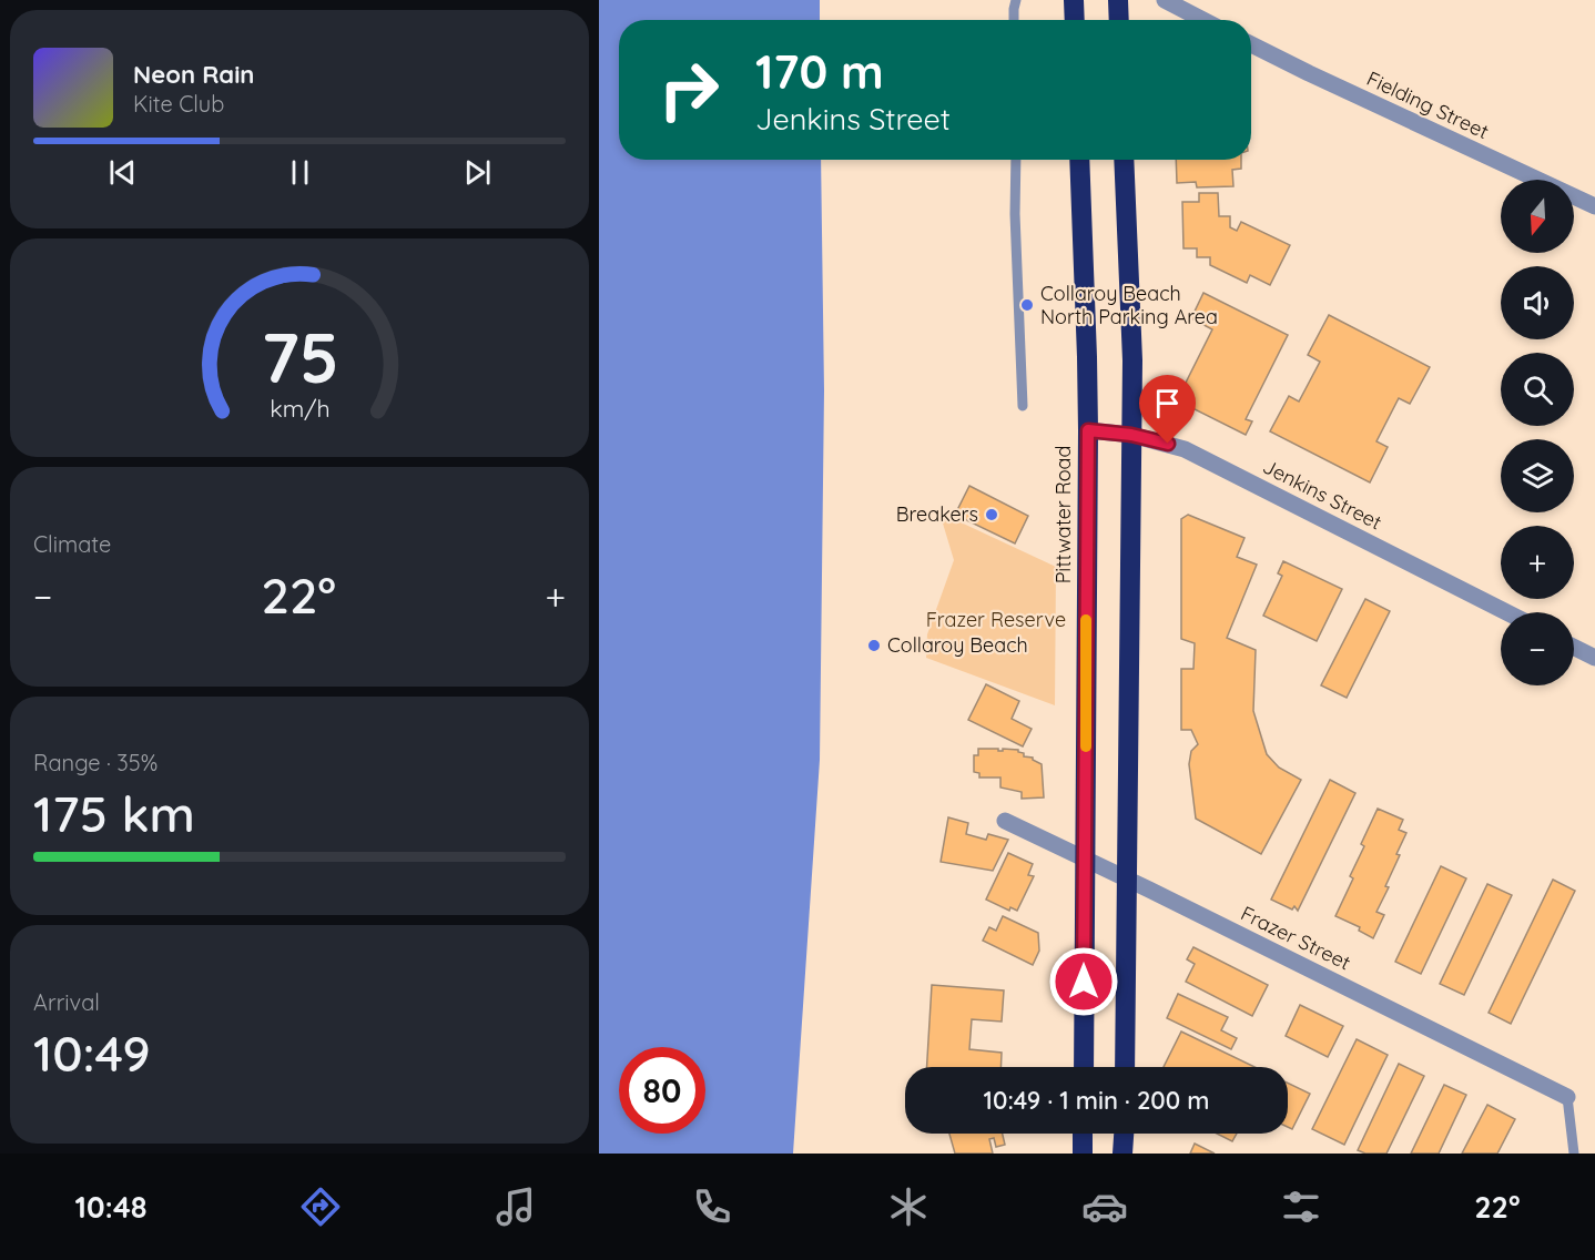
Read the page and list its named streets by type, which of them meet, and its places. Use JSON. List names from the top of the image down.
{
  "streets": {
    "highway": ["Pittwater Road"],
    "street": ["Fielding Street", "Jenkins Street", "Frazer Street"]
  },
  "crossings": [
    ["Jenkins Street", "Pittwater Road"],
    ["Pittwater Road", "Frazer Street"]
  ],
  "parks": ["Frazer Reserve"],
  "places": ["Collaroy Beach North Parking Area", "Breakers", "Collaroy Beach"],
  "north": "bottom",
  "page": {
    "turn": ["170 m", "Jenkins Street"],
    "song": ["Neon Rain", "Kite Club"],
    "map_buttons": ["+", "−"],
    "tile": [
      "Climate",
      ["Range · 35%", "175 km"],
      ["Arrival", "10:49"]
    ],
    "heat": ["−", "22°", "+"],
    "limit": "80",
    "trip": "10:49 · 1 min · 200 m",
    "tabs": ["10:48", "22°"],
    "gauge": ["75", "km/h"]
  }
}
